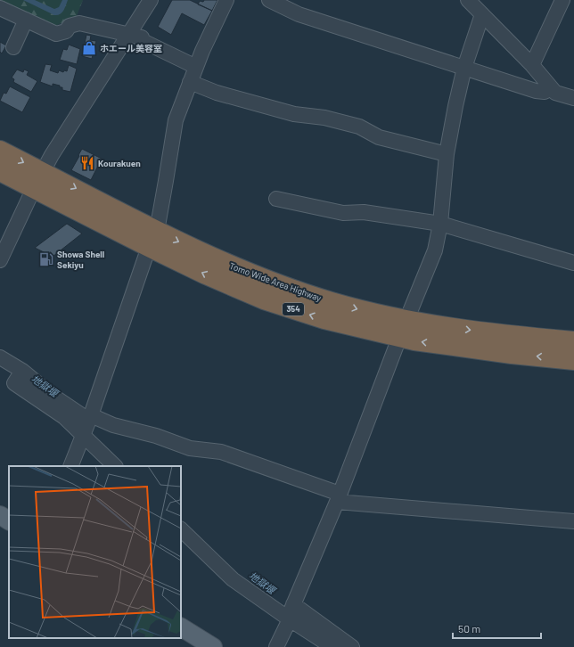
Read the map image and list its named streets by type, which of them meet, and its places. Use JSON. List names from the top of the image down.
{
  "streets": {
    "highway": ["Tomo Wide Area Highway", "354"]
  },
  "water": ["地獄堰"],
  "places": {
    "shop": ["ホエール美容室"],
    "restaurant": ["Kourakuen"],
    "fuel station": ["Showa Shell Sekiyu"]
  },
  "scale_bar": "50 m"
}
